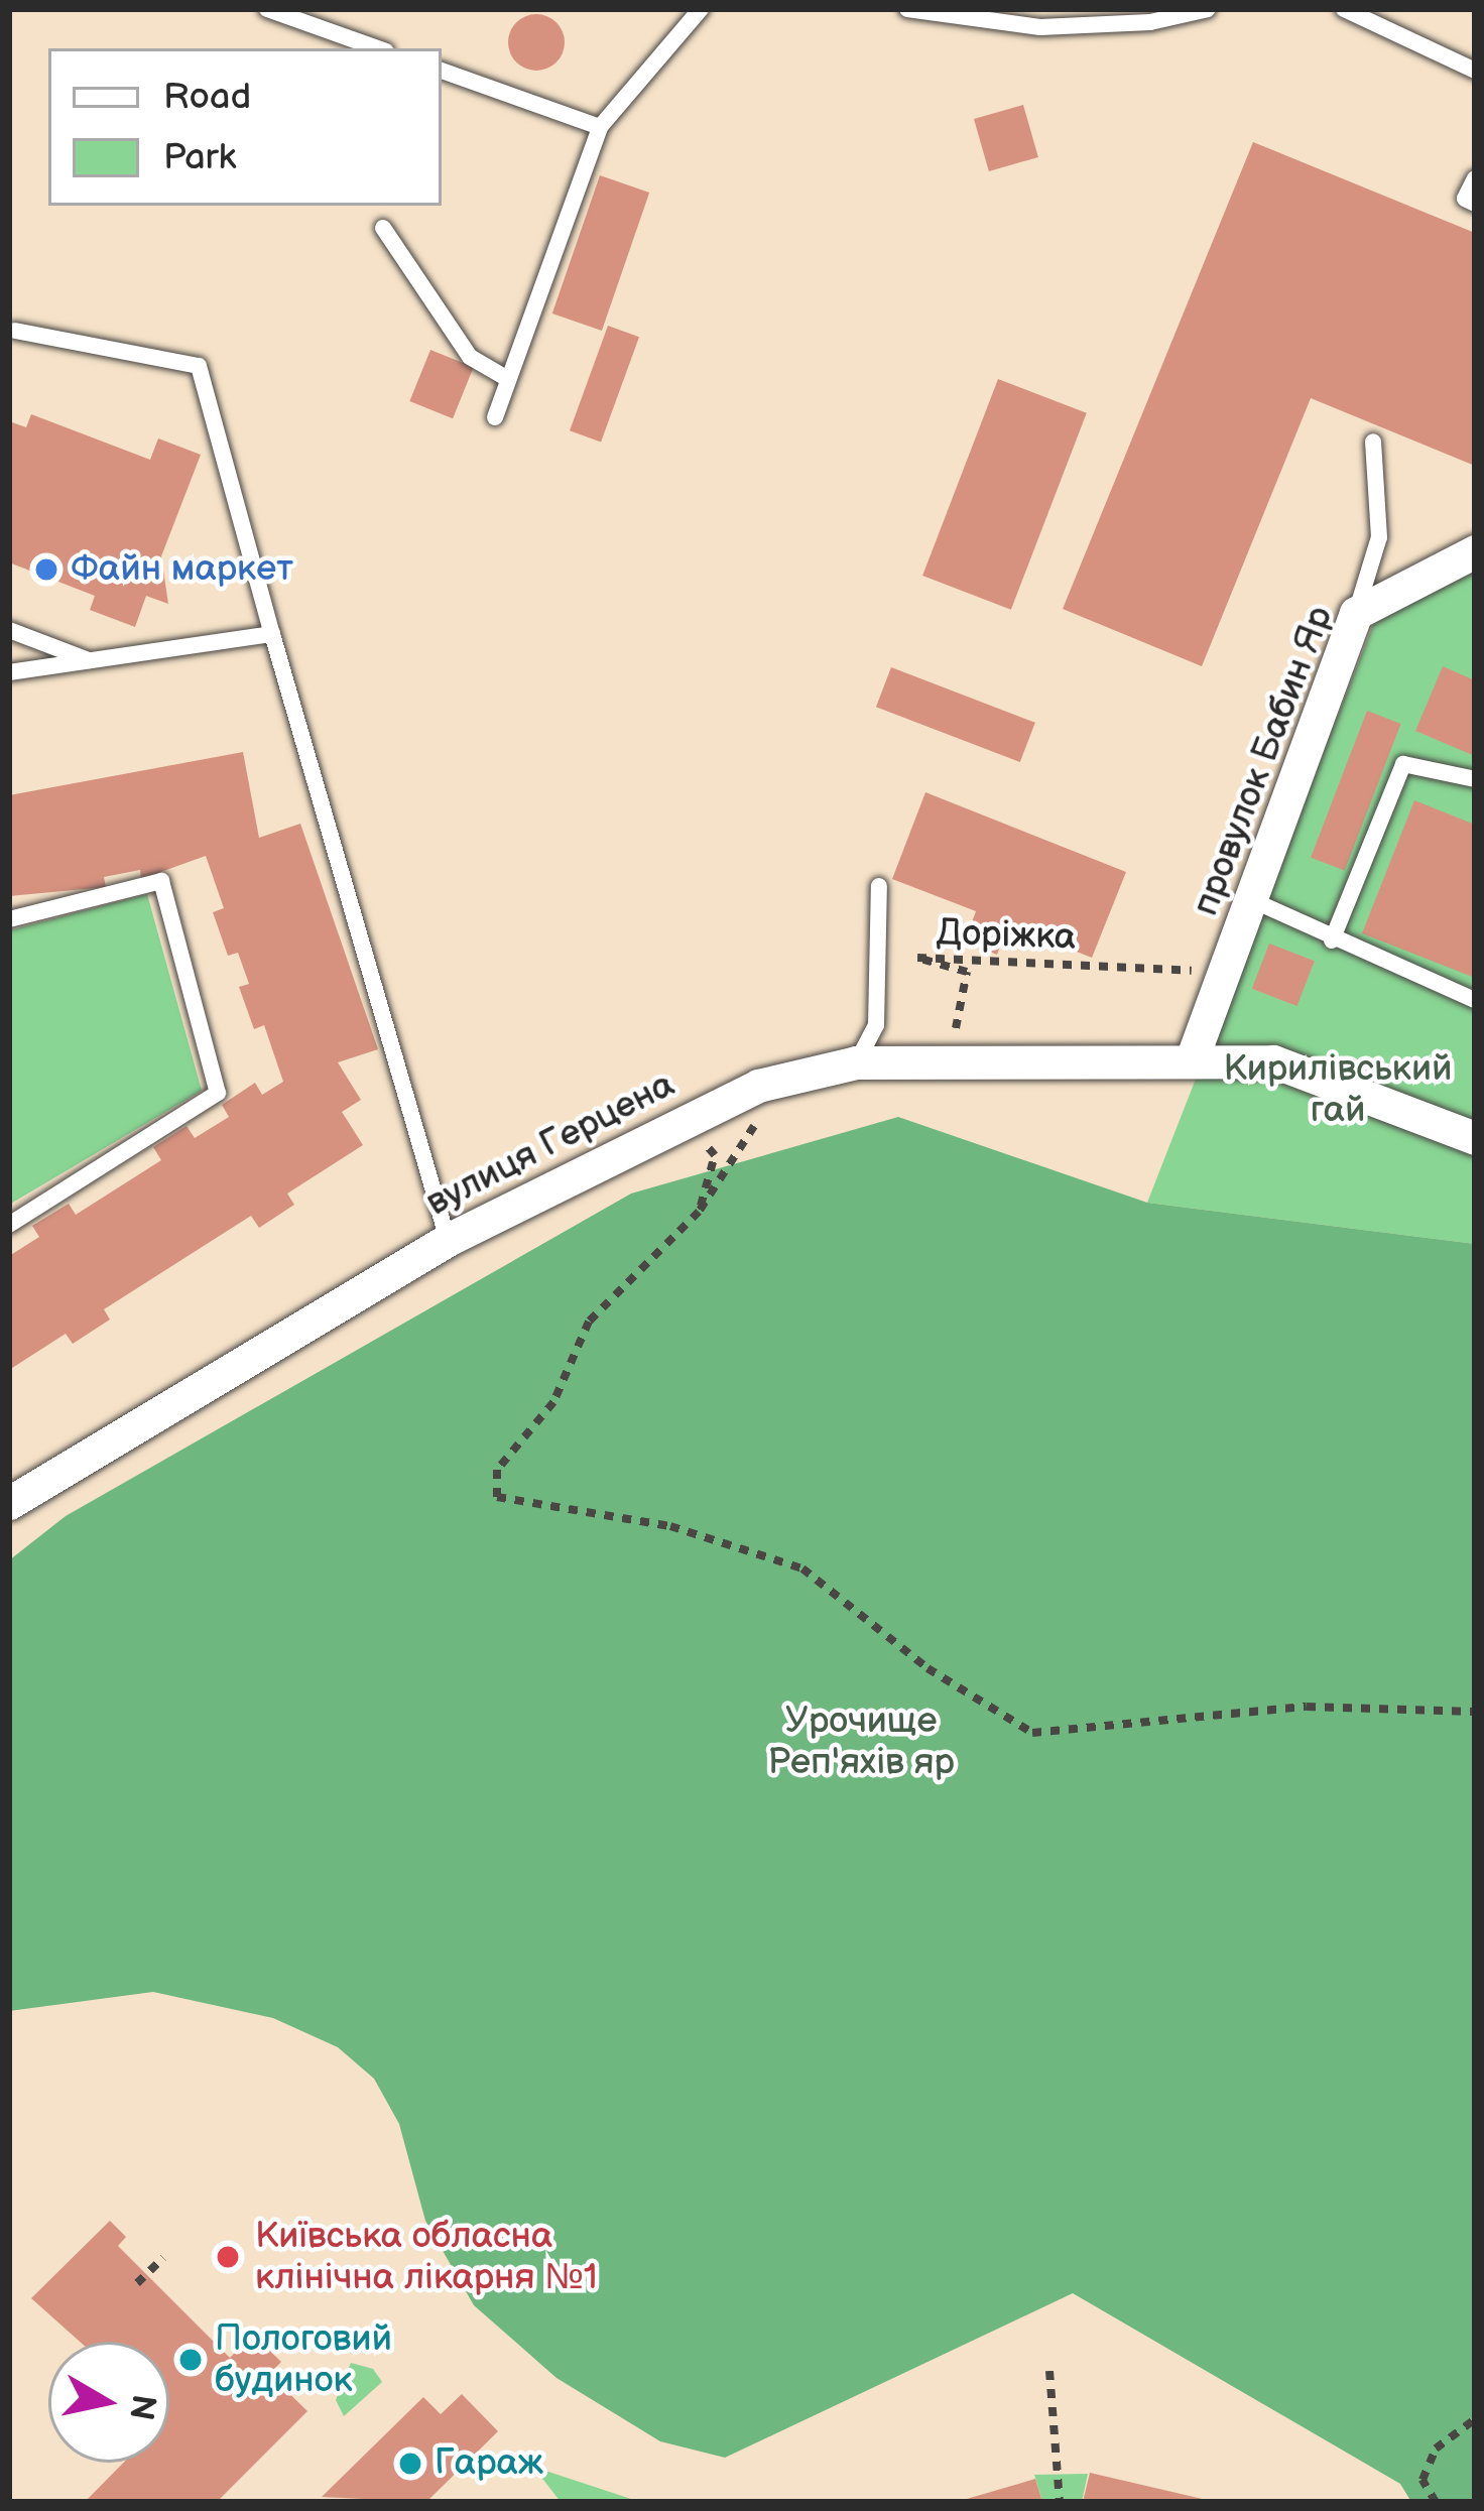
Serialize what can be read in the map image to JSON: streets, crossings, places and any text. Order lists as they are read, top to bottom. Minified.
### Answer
{"streets":{"street":["провулок Бабин Яр","вулиця Герцена"],"path":["Доріжка"]},"crossings":[["провулок Бабин Яр","Доріжка"],["провулок Бабин Яр","вулиця Герцена"],["Доріжка","вулиця Герцена"]],"parks":["Кирилівський гай","Урочище Реп'яхів яр"],"places":["Файн маркет","Київська обласна клінічна лікарня №1","Пологовий будинок","Гараж"],"legend":["Road","Park"],"north":"right"}
